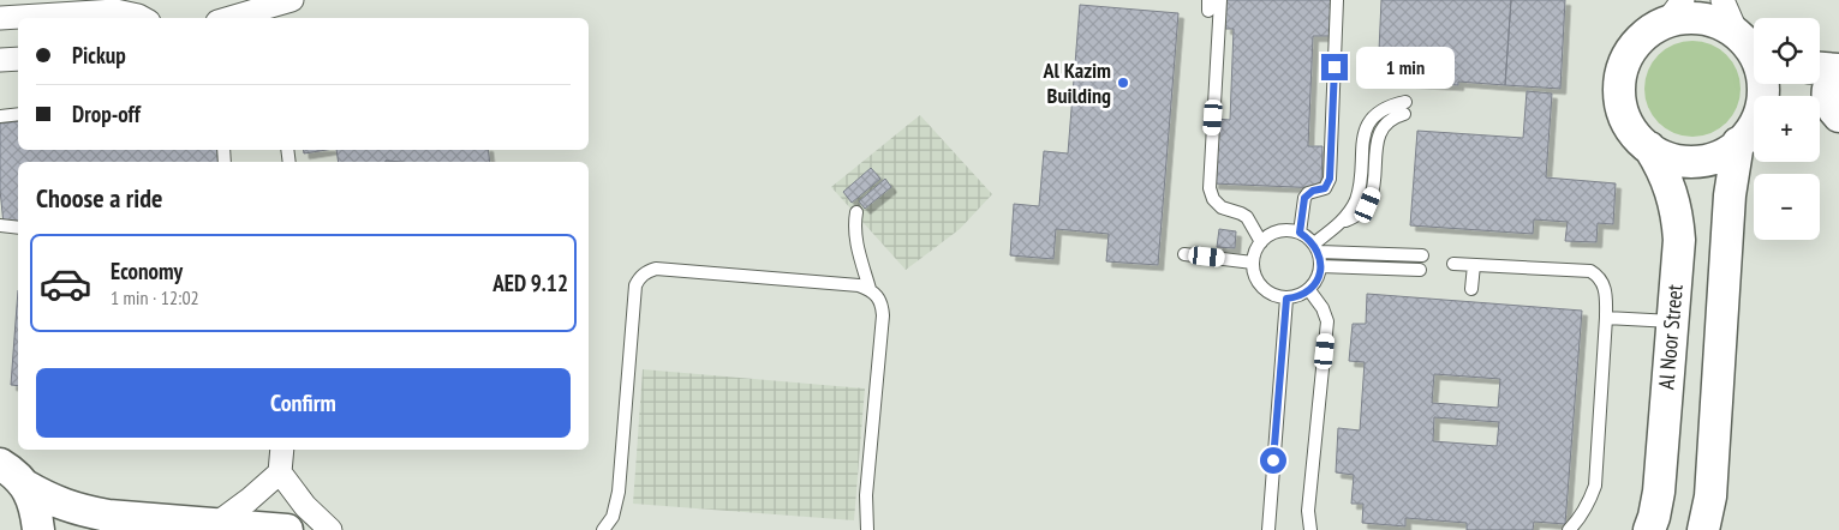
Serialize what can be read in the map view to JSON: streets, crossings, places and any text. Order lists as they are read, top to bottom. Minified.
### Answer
{"streets":{"street":["Al Noor Street"]},"places":["Al Kazim Building"],"page":{"map_buttons":["+","−"],"banner":["Pickup","Drop-off"],"bubble":"1 min","heading":"Choose a ride","list":[{"name":"Economy","note":"1 min · 12:02","value":"AED 9.12"}],"buttons":"Confirm"}}
